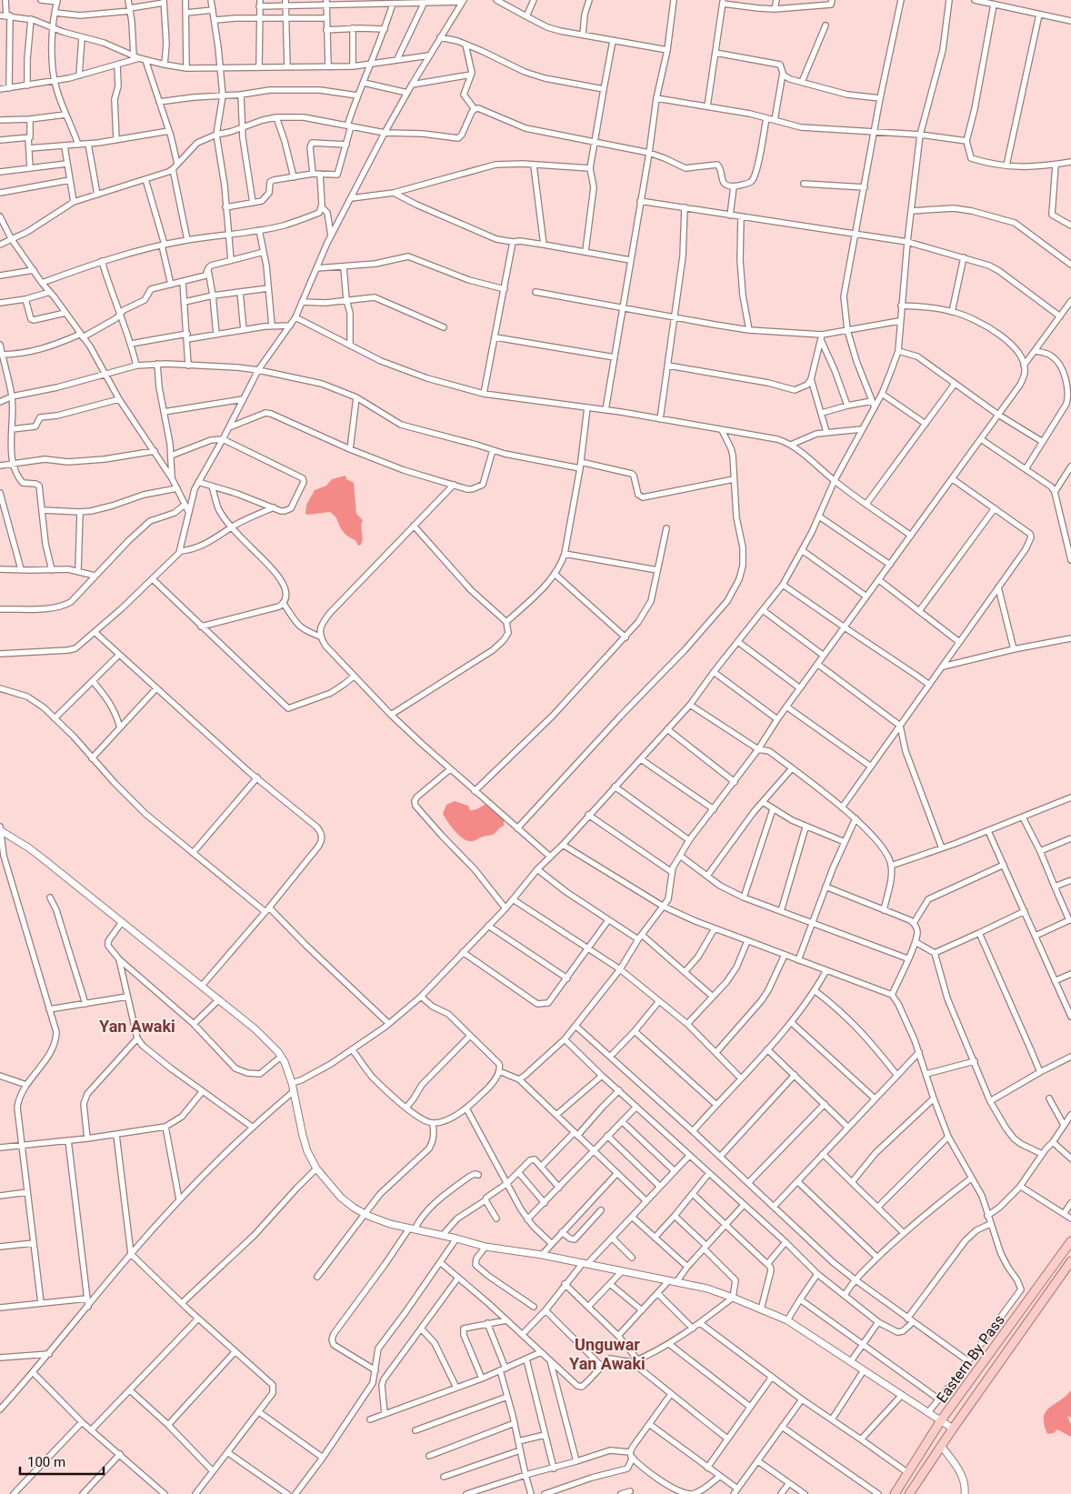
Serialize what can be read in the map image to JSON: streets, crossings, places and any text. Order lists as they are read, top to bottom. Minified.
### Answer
{"streets":{"main road":["Eastern By Pass"]},"districts":["Yan Awaki","Unguwar Yan Awaki"],"scale_bar":"100 m"}
